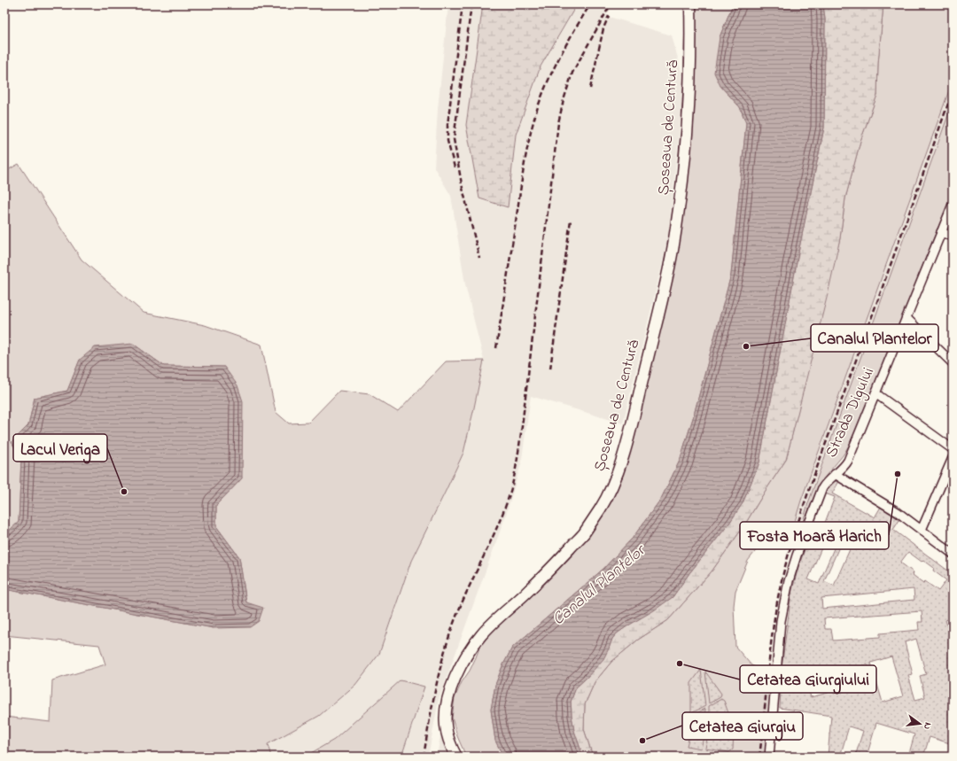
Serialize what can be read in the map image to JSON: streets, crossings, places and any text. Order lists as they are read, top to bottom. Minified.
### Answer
{"streets":{"main road":["Șoseaua de Centură"],"street":["Strada Digului"]},"water":["Canalul Plantelor"],"places":["Canalul Plantelor","Fosta Moară Harich","Lacul Veriga","Cetatea Giurgiului","Cetatea Giurgiu"],"north":"right"}
